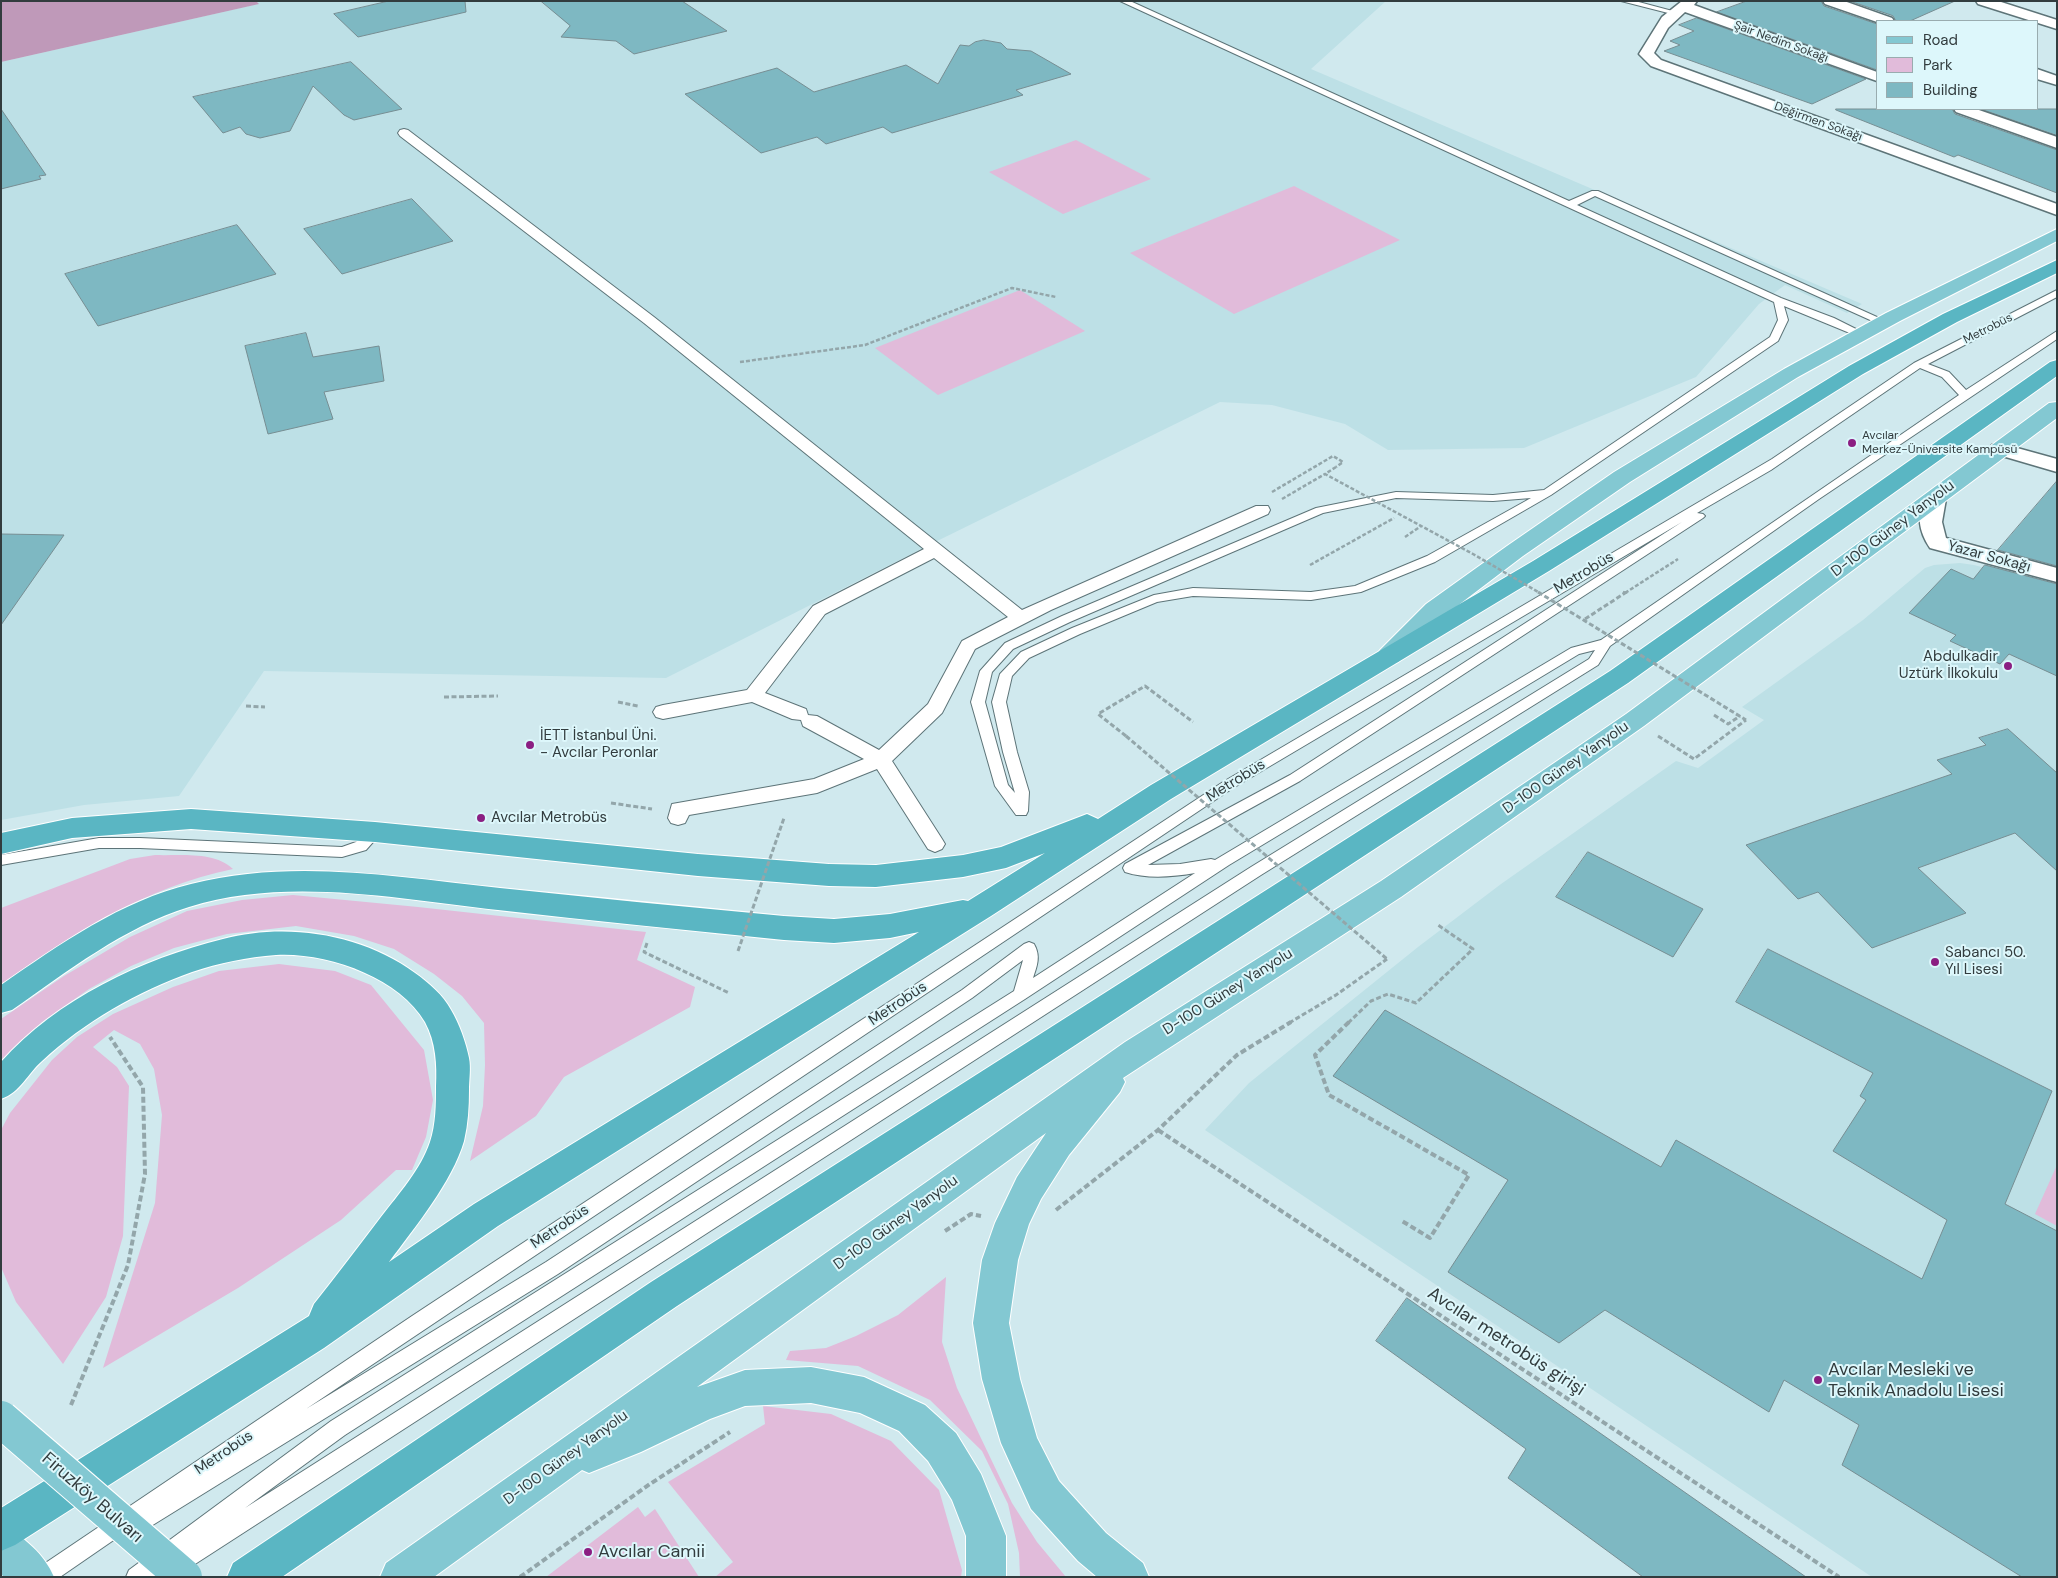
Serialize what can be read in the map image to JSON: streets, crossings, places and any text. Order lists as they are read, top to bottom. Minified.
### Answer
{"streets":{"main road":["D-100 Güney Yanyolu","Firuzköy Bulvarı"],"street":["Şair Nedim Sokağı","Değirmen Sokağı","Yazar Sokağı"],"lane":["Metrobüs"],"path":["Avcılar metrobüs girişi"]},"crossings":[["Şair Nedim Sokağı","Değirmen Sokağı"],["D-100 Güney Yanyolu","Yazar Sokağı"]],"places":["Avcılar Merkez-Üniversite Kampüsü","Abdulkadir Uztürk İlkokulu","İETT İstanbul Üni. - Avcılar Peronlar","Avcılar Metrobüs","Sabancı 50. Yıl Lisesi","Avcılar Mesleki ve Teknik Anadolu Lisesi","Avcılar Camii"],"legend":["Road","Park","Building"]}
